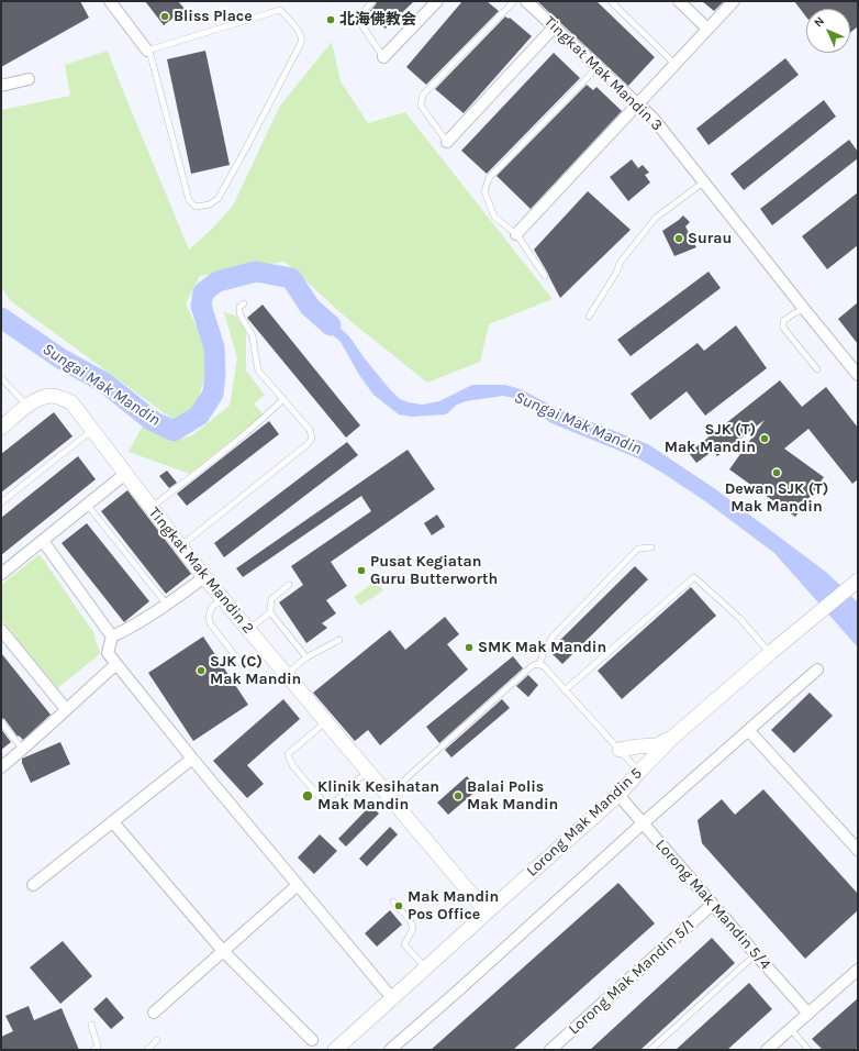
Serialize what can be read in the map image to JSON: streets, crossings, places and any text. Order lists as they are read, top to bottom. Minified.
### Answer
{"streets":{"street":["Tingkat Mak Mandin 3","Tingkat Mak Mandin 2","Lorong Mak Mandin 5","Lorong Mak Mandin 5/4","Lorong Mak Mandin 5/1"]},"crossings":[["Tingkat Mak Mandin 2","Lorong Mak Mandin 5"],["Lorong Mak Mandin 5","Lorong Mak Mandin 5/4"],["Lorong Mak Mandin 5/4","Lorong Mak Mandin 5/1"]],"water":["Sungai Mak Mandin"],"places":["Bliss Place","北海佛教会","Surau","SJK (T) Mak Mandin","Dewan SJK (T) Mak Mandin","Pusat Kegiatan Guru Butterworth","SMK Mak Mandin","SJK (C) Mak Mandin","Klinik Kesihatan Mak Mandin","Balai Polis Mak Mandin","Mak Mandin Pos Office"],"north":"top left"}
